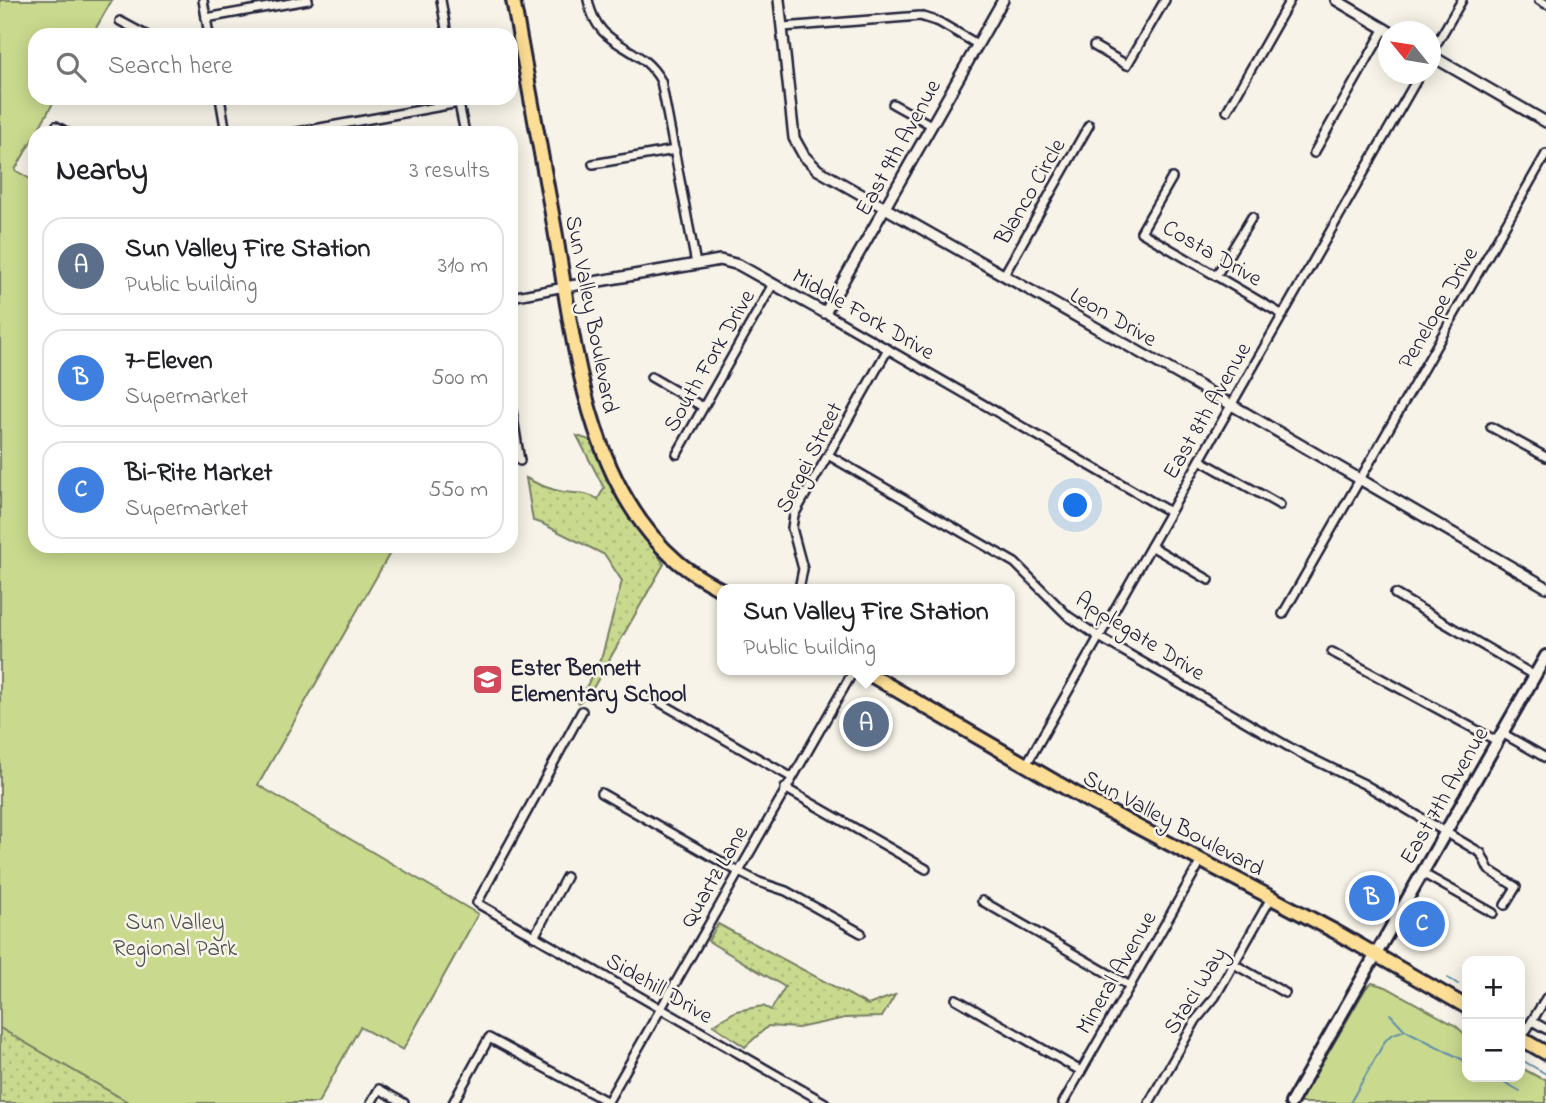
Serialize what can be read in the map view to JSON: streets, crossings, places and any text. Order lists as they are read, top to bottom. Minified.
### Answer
{"streets":{"main road":["Sun Valley Boulevard","East 7th Avenue"],"street":["East 9th Avenue","Blanco Circle","Costa Drive","Penelope Drive","Middle Fork Drive","Leon Drive","South Fork Drive","East 8th Avenue","Sergei Street","Applegate Drive","Quartz Lane","Mineral Avenue","Sidehill Drive","Staci Way"]},"crossings":[["East 9th Avenue","Middle Fork Drive"],["East 9th Avenue","Leon Drive"],["Blanco Circle","Leon Drive"],["Costa Drive","East 8th Avenue"],["Penelope Drive","Leon Drive"],["Middle Fork Drive","Sun Valley Boulevard"],["Middle Fork Drive","South Fork Drive"],["Middle Fork Drive","East 8th Avenue"],["Middle Fork Drive","Sergei Street"],["Sun Valley Boulevard","East 8th Avenue"],["Sun Valley Boulevard","East 7th Avenue"],["Sun Valley Boulevard","Mineral Avenue"],["Sun Valley Boulevard","Staci Way"],["Leon Drive","East 8th Avenue"],["East 8th Avenue","Applegate Drive"],["Sergei Street","Applegate Drive"],["Applegate Drive","East 7th Avenue"],["Quartz Lane","Sidehill Drive"]],"parks":["Sun Valley Regional Park"],"places":{"school or university":["Ester Bennett Elementary School"]},"north":"top left","page":{"search":"Search here","heading":["Nearby","3 results"],"list":[{"mark":"A","name":"Sun Valley Fire Station","note":"Public building","value":"310 m"},{"mark":"B","name":"7-Eleven","note":"Supermarket","value":"500 m"},{"mark":"C","name":"Bi-Rite Market","note":"Supermarket","value":"550 m"}],"popup":["Sun Valley Fire Station","Public building"],"pins":["A","B","C"],"map_buttons":["+","−"]}}
